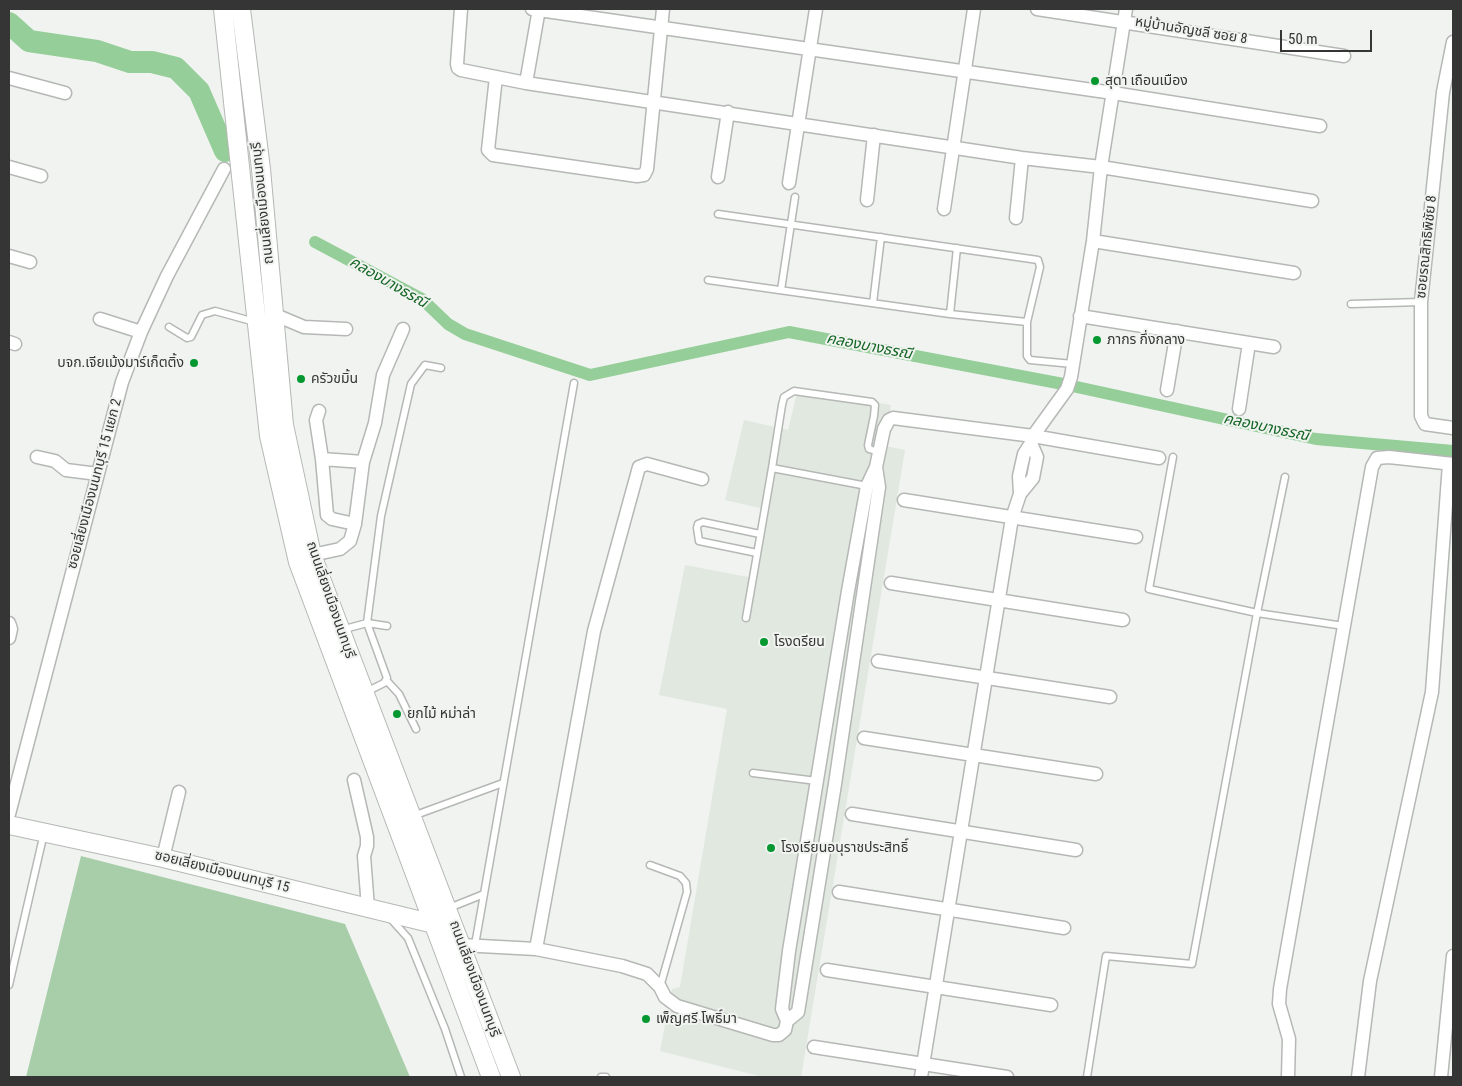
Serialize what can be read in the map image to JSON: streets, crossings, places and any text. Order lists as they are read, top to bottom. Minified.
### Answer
{"streets":{"main road":["ถนนเลี่ยงเมืองนนทบุรี","ซอยเลี่ยงเมืองนนทบุรี 15"],"street":["หมู่บ้านอัญชลี ซอย 8","ซอยรณสิทธิพิชัย 8","ซอยเลี่ยงเมืองนนทบุรี 15 แยก 2"]},"crossings":[["ถนนเลี่ยงเมืองนนทบุรี","ซอยเลี่ยงเมืองนนทบุรี 15"]],"water":["คลองบางธรณี"],"places":["สุดา เถือนเมือง","ภากร กึ่งกลาง","บจก.เจียเม้งมาร์เก็ตติ้ง","ครัวขมิ้น","โรงดรียน","ยกไม้ หม่าล่า","โรงเรียนอนุราชประสิทธิ์","เพ็ญศรี โพธิ์มา"],"scale_bar":"50 m"}
